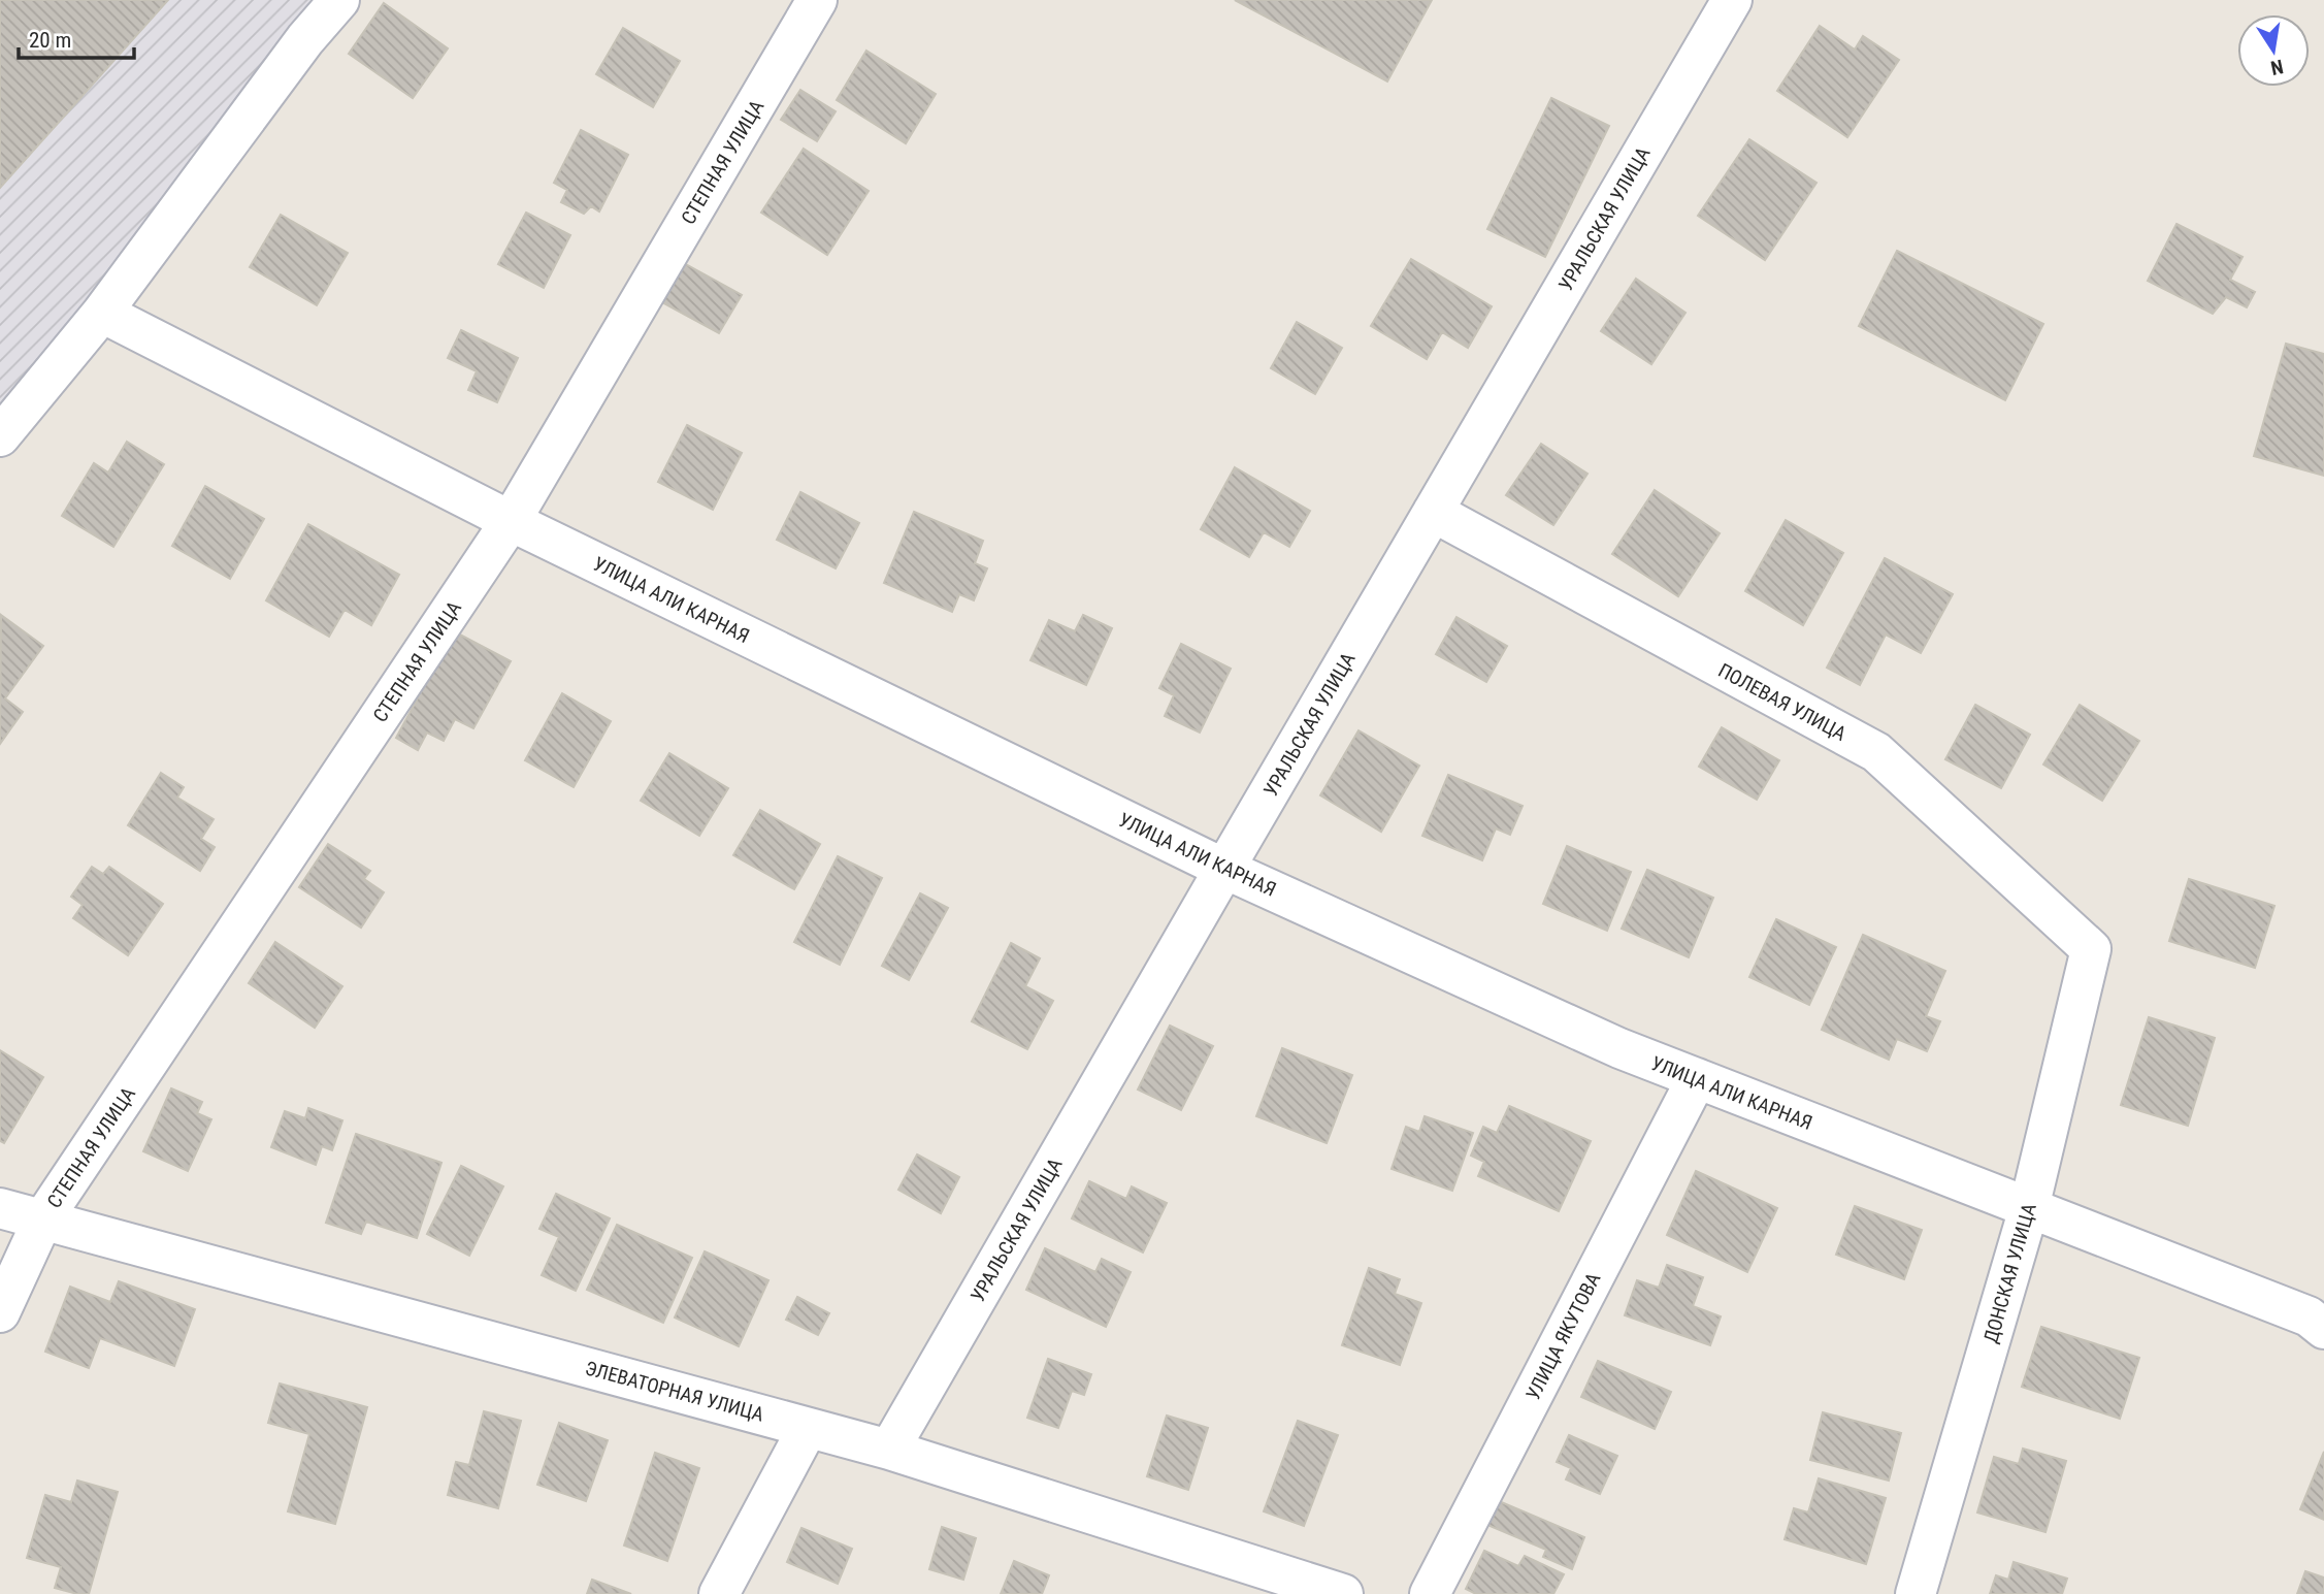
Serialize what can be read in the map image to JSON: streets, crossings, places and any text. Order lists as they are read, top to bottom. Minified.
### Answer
{"streets":{"street":["СТЕПНАЯ УЛИЦА","УРАЛЬСКАЯ УЛИЦА","УЛИЦА АЛИ КАРНАЯ","ПОЛЕВАЯ УЛИЦА","ДОНСКАЯ УЛИЦА","УЛИЦА ЯКУТОВА","ЭЛЕВАТОРНАЯ УЛИЦА"]},"crossings":[["СТЕПНАЯ УЛИЦА","УЛИЦА АЛИ КАРНАЯ"],["СТЕПНАЯ УЛИЦА","ЭЛЕВАТОРНАЯ УЛИЦА"],["УРАЛЬСКАЯ УЛИЦА","УЛИЦА АЛИ КАРНАЯ"],["УРАЛЬСКАЯ УЛИЦА","ПОЛЕВАЯ УЛИЦА"],["УРАЛЬСКАЯ УЛИЦА","ЭЛЕВАТОРНАЯ УЛИЦА"],["УЛИЦА АЛИ КАРНАЯ","ДОНСКАЯ УЛИЦА"],["УЛИЦА АЛИ КАРНАЯ","УЛИЦА ЯКУТОВА"],["ПОЛЕВАЯ УЛИЦА","ДОНСКАЯ УЛИЦА"]],"scale_bar":"20 m","north":"bottom"}
